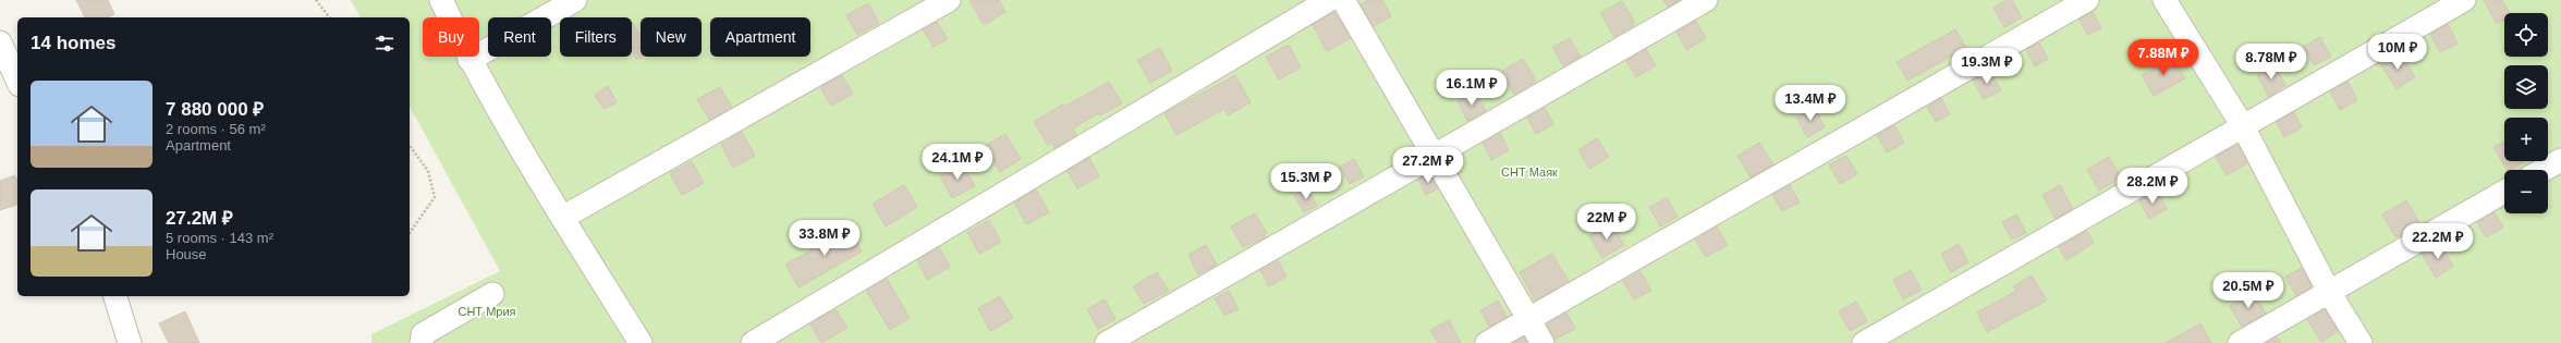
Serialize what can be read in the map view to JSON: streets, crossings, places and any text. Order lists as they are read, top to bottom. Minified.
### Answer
{"parks":["СНТ Маяк","СНТ Мрия"],"page":{"map_buttons":["+","−"],"chip":["Buy","Rent","Filters","New","Apartment"],"heading":"14 homes","price":["10M ₽","7.88M ₽","8.78M ₽","19.3M ₽","16.1M ₽","13.4M ₽","24.1M ₽","27.2M ₽","15.3M ₽","28.2M ₽","22M ₽","33.8M ₽","22.2M ₽","20.5M ₽"],"list":[{"name":"7 880 000 ₽","note":"2 rooms · 56 m² · Apartment"},{"name":"27.2M ₽","note":"5 rooms · 143 m² · House"}]}}
